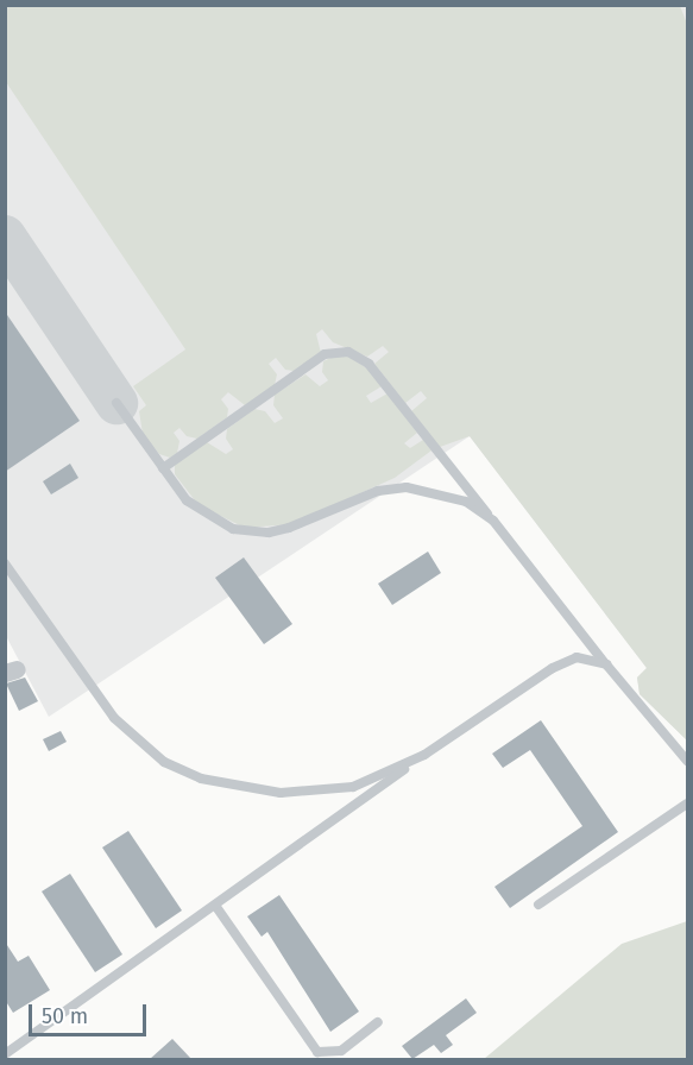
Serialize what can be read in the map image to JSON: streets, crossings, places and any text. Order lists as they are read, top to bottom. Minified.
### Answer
{"scale_bar":"50 m"}
